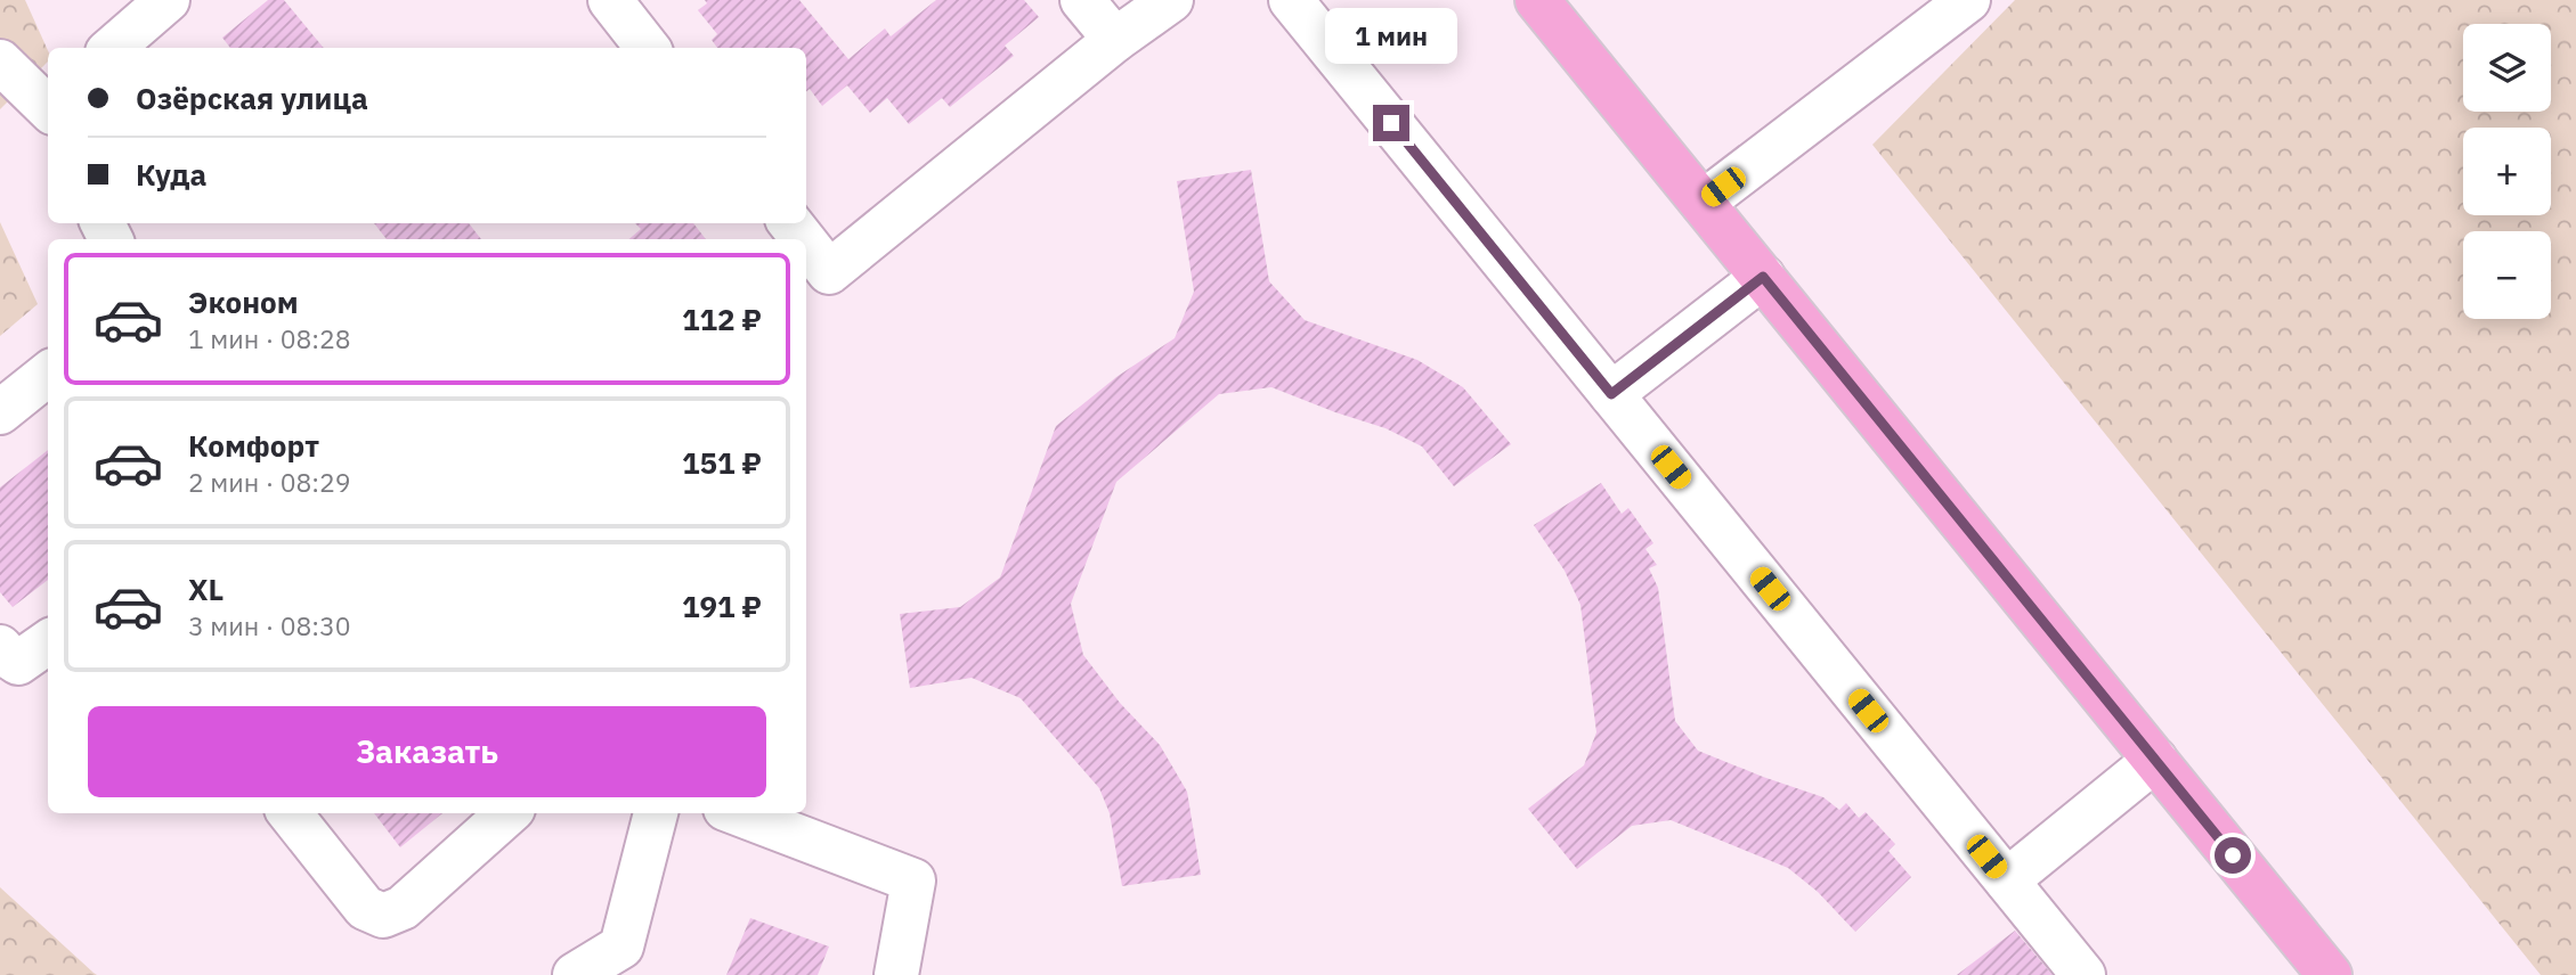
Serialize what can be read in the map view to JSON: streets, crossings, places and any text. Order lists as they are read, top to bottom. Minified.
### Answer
{"page":{"bubble":"1 мин","map_buttons":["+","−"],"banner":["Озёрская улица","Куда"],"list":[{"name":"Эконом","note":"1 мин · 08:28","value":"112 ₽"},{"name":"Комфорт","note":"2 мин · 08:29","value":"151 ₽"},{"name":"XL","note":"3 мин · 08:30","value":"191 ₽"}],"buttons":"Заказать"}}
